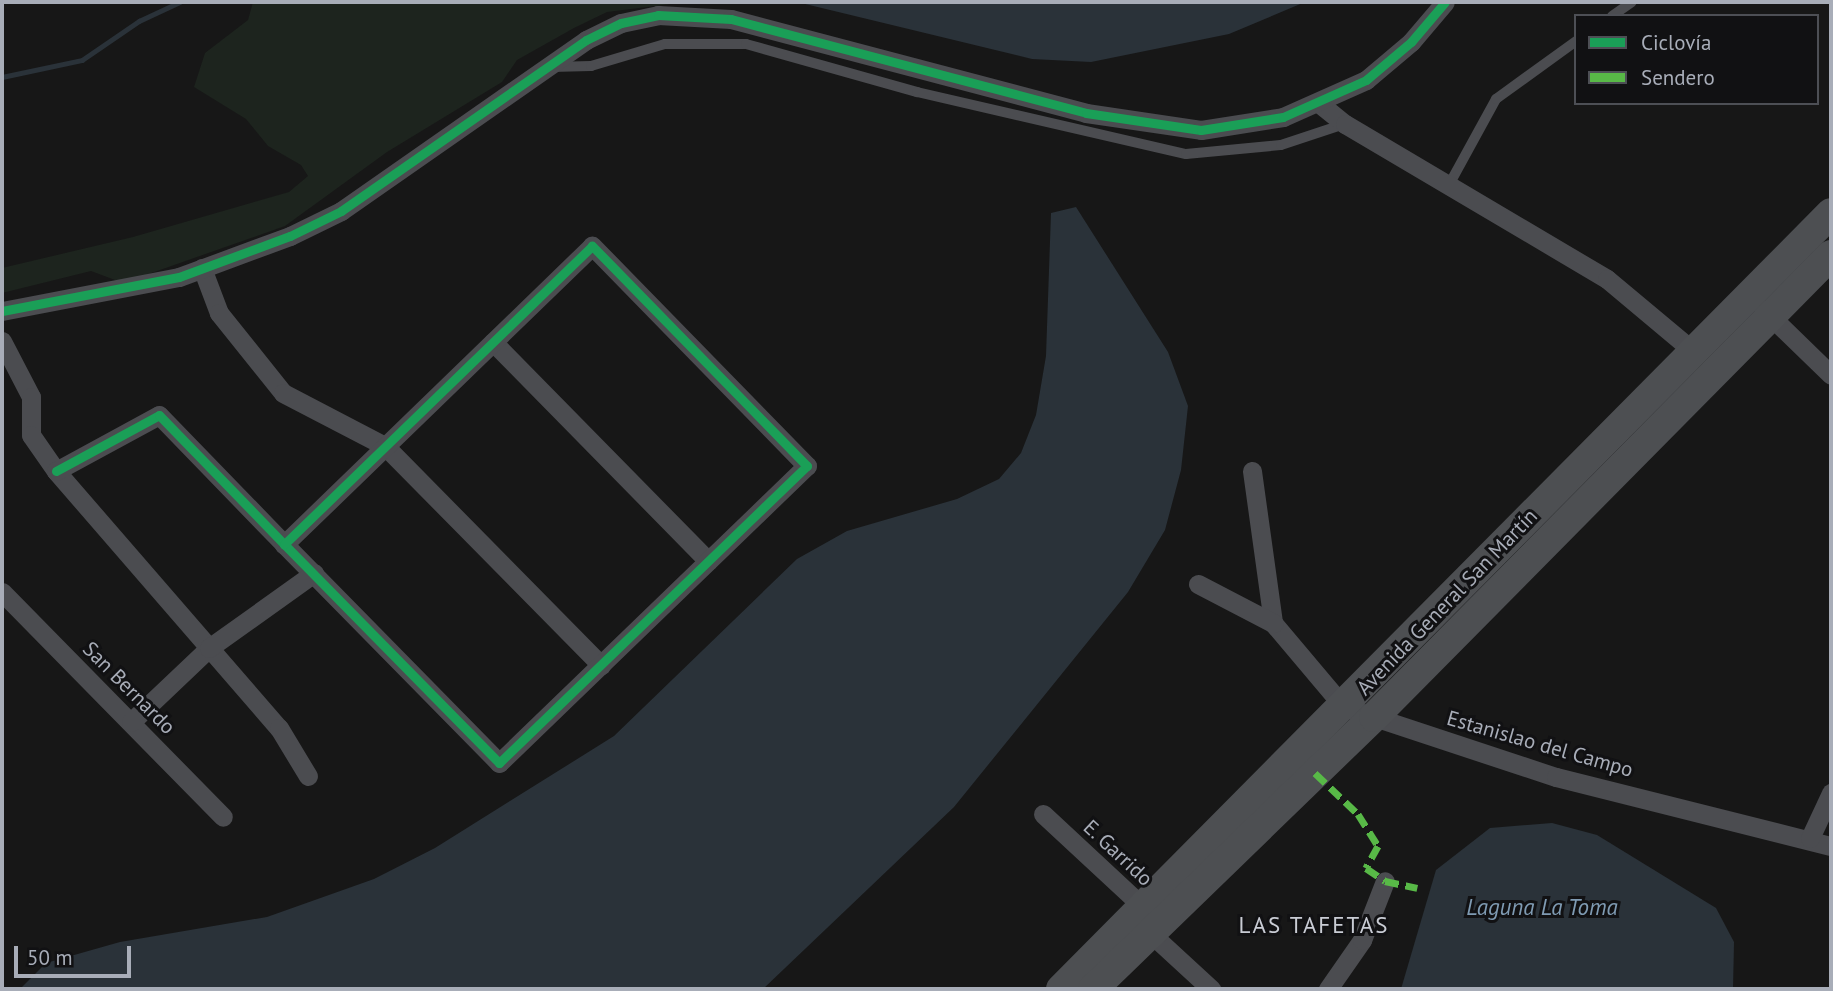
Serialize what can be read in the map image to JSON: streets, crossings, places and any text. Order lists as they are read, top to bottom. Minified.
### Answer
{"streets":{"main road":["Avenida General San Martín"],"street":["San Bernardo","Estanislao del Campo","E. Garrido"]},"crossings":[["Avenida General San Martín","Estanislao del Campo"],["Avenida General San Martín","E. Garrido"]],"districts":["LAS TAFETAS"],"water":["Laguna La Toma"],"legend":["Ciclovía","Sendero"],"scale_bar":"50 m"}
